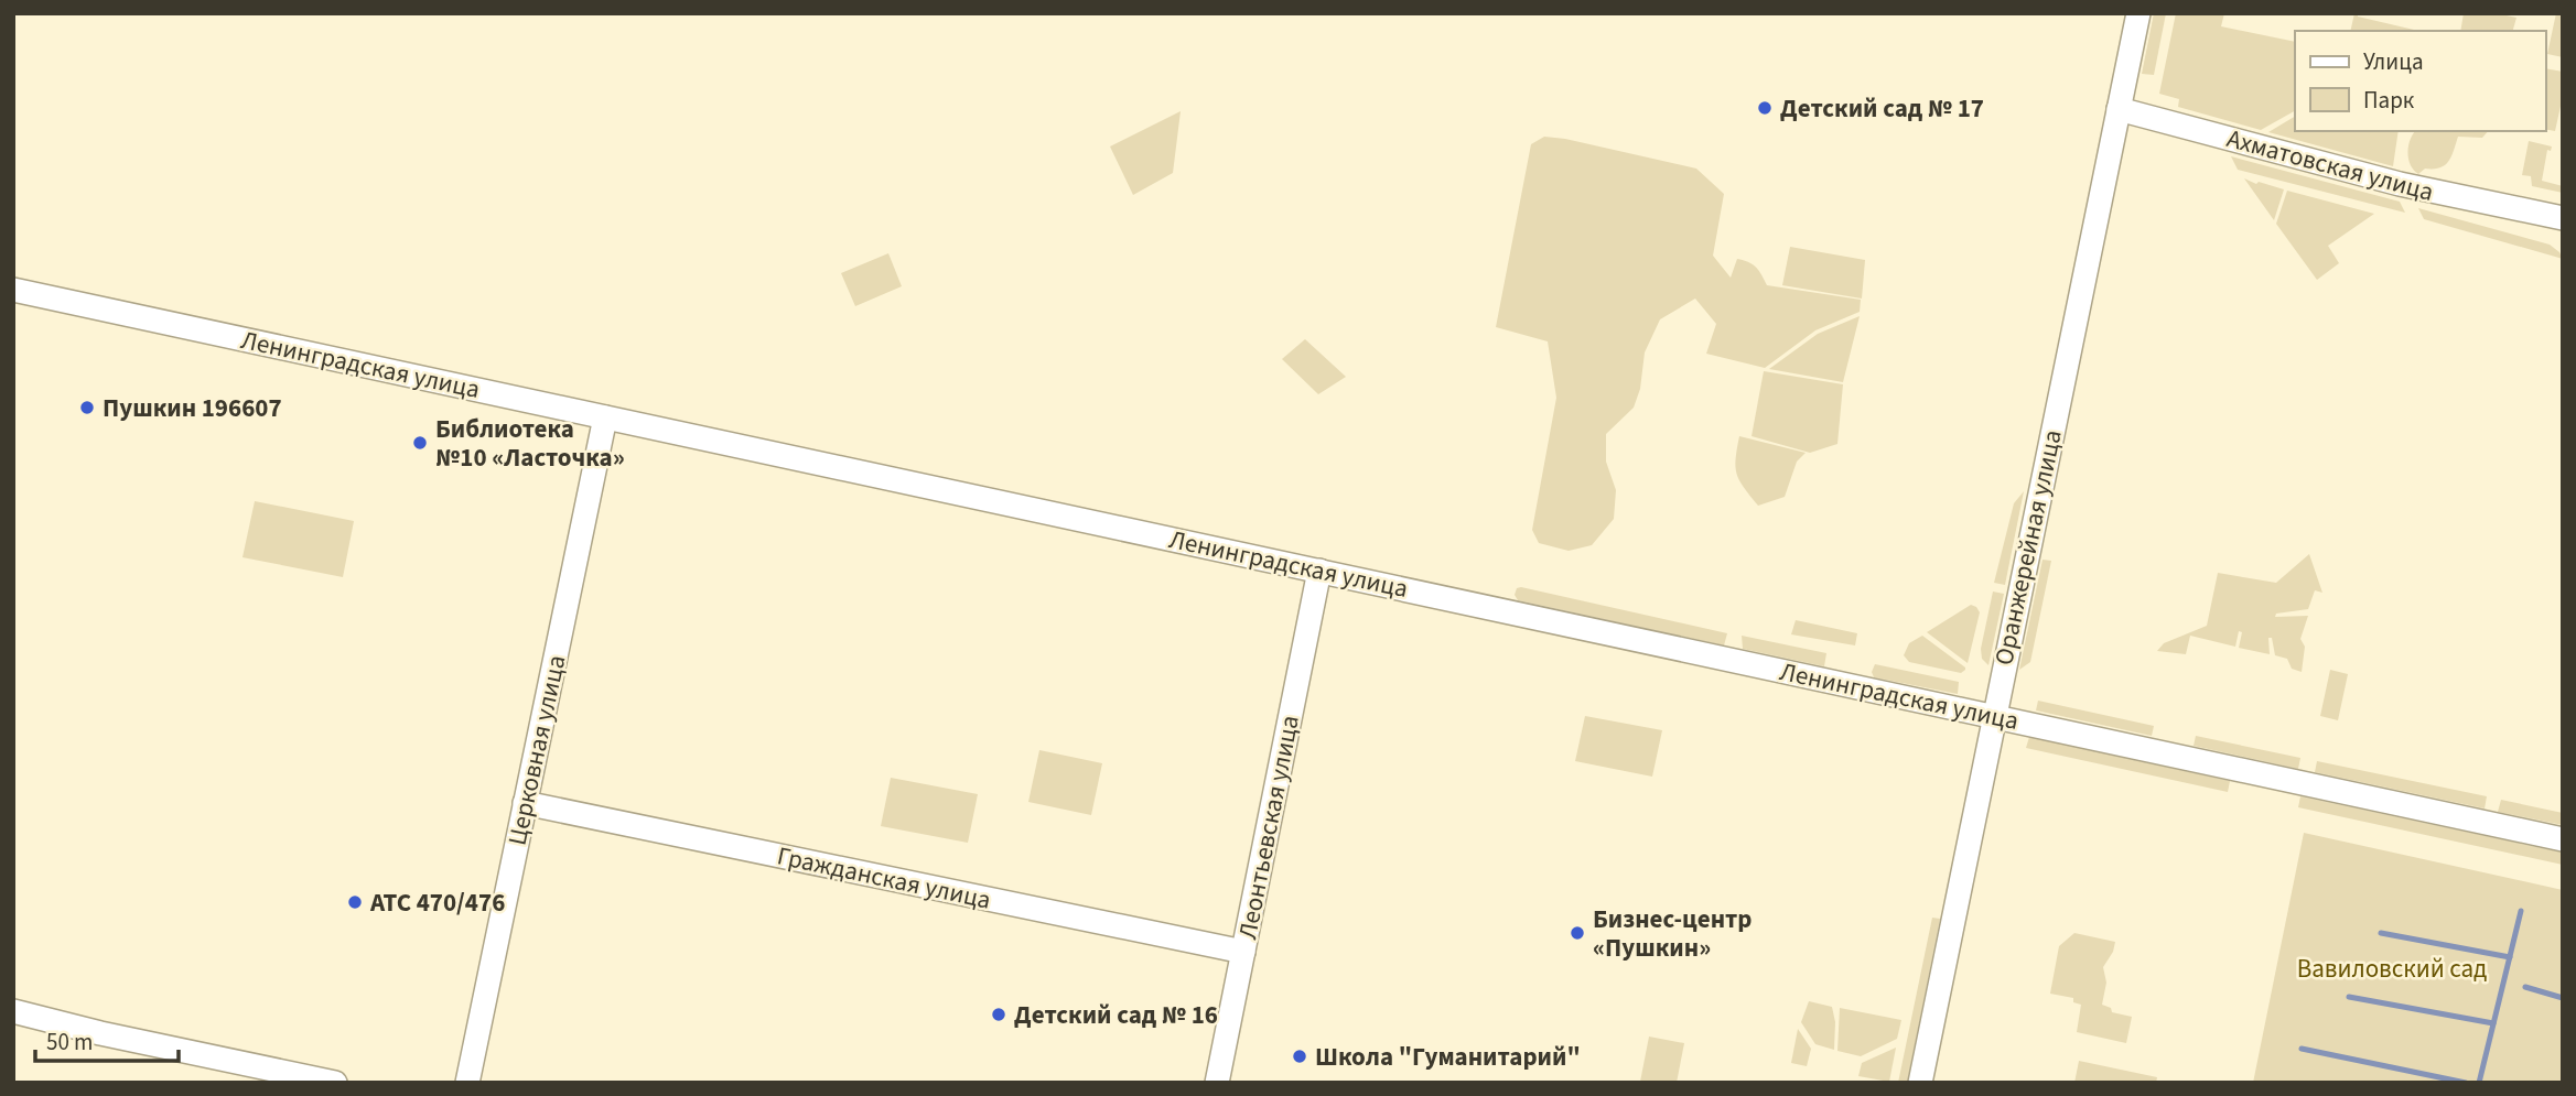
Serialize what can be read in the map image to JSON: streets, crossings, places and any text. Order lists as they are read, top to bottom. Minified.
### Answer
{"streets":{"street":["Ахматовская улица","Ленинградская улица","Оранжерейная улица","Церковная улица","Леонтьевская улица","Гражданская улица"]},"crossings":[["Ахматовская улица","Оранжерейная улица"],["Ленинградская улица","Оранжерейная улица"],["Ленинградская улица","Церковная улица"],["Ленинградская улица","Леонтьевская улица"],["Церковная улица","Гражданская улица"],["Леонтьевская улица","Гражданская улица"]],"parks":["Вавиловский сад"],"places":["Детский сад № 17","Пушкин 196607","Библиотека №10 «Ласточка»","АТС 470/476","Бизнес-центр «Пушкин»","Детский сад № 16","Школа \"Гуманитарий\""],"legend":["Улица","Парк"],"scale_bar":"50 m"}
